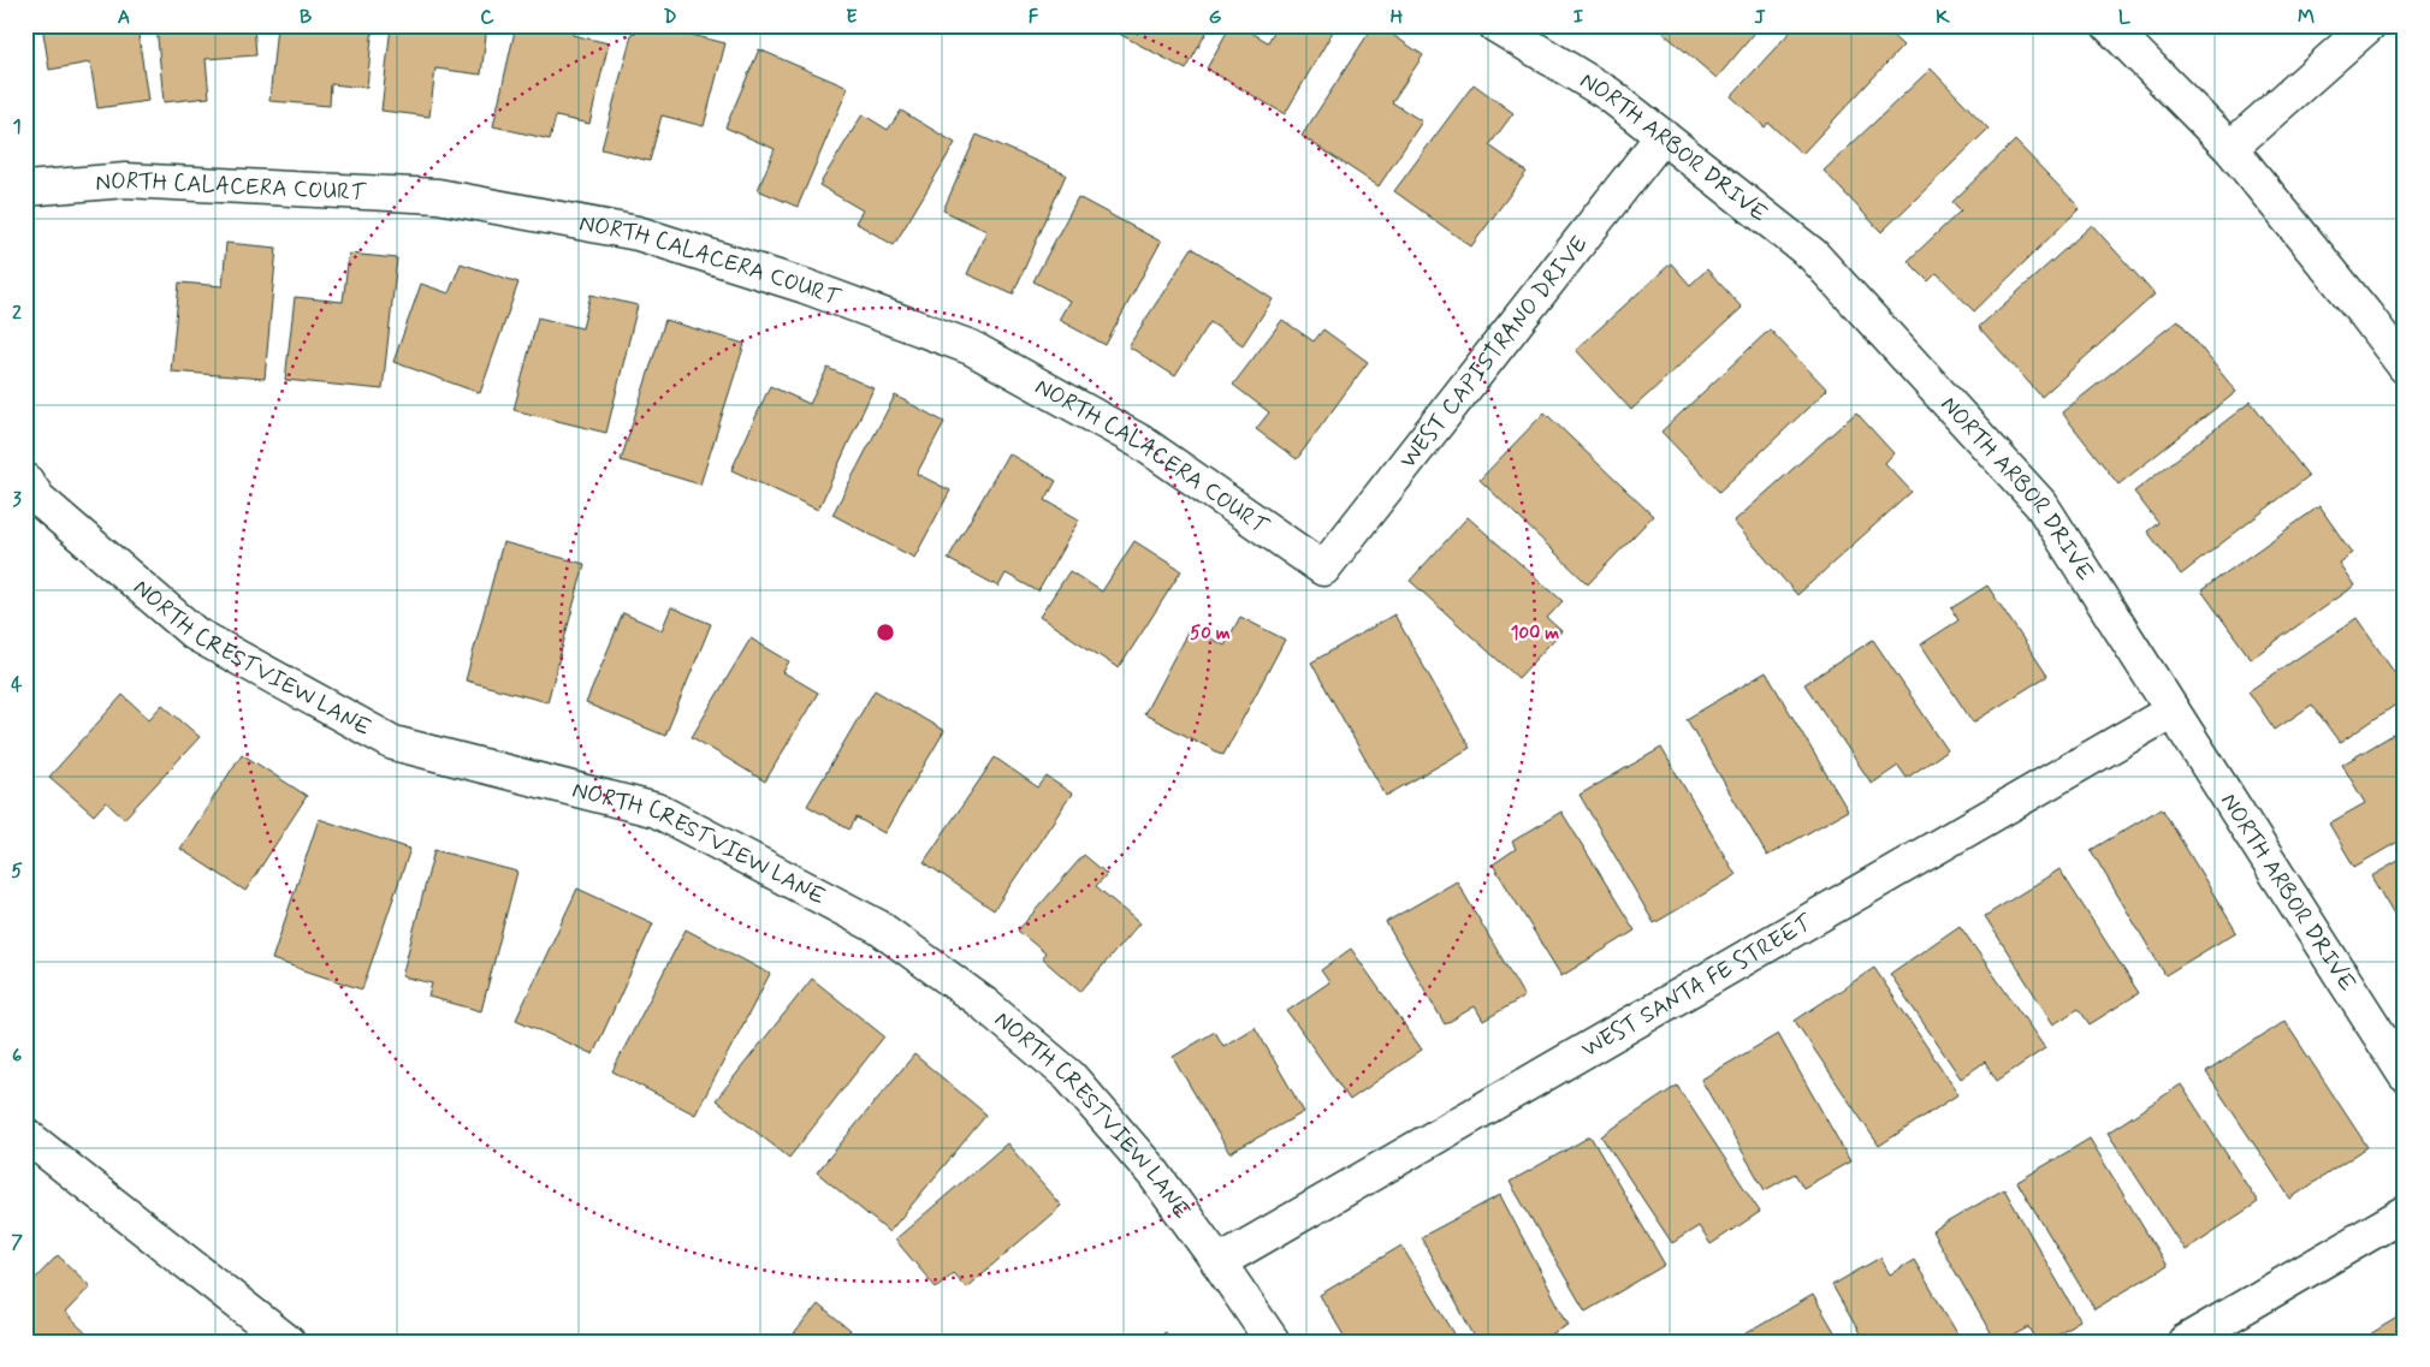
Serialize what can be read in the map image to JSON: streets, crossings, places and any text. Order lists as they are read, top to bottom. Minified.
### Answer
{"streets":{"street":["NORTH ARBOR DRIVE","NORTH CALACERA COURT","WEST CAPISTRANO DRIVE","NORTH CRESTVIEW LANE","WEST SANTA FE STREET"]},"crossings":[["NORTH ARBOR DRIVE","WEST CAPISTRANO DRIVE"],["NORTH ARBOR DRIVE","WEST SANTA FE STREET"],["NORTH CALACERA COURT","WEST CAPISTRANO DRIVE"],["NORTH CRESTVIEW LANE","WEST SANTA FE STREET"]],"grid":{"columns":["A","B","C","D","E","F","G","H","I","J","K","L","M"],"rows":["1","2","3","4","5","6","7"]},"rings":["50 m","100 m"]}
